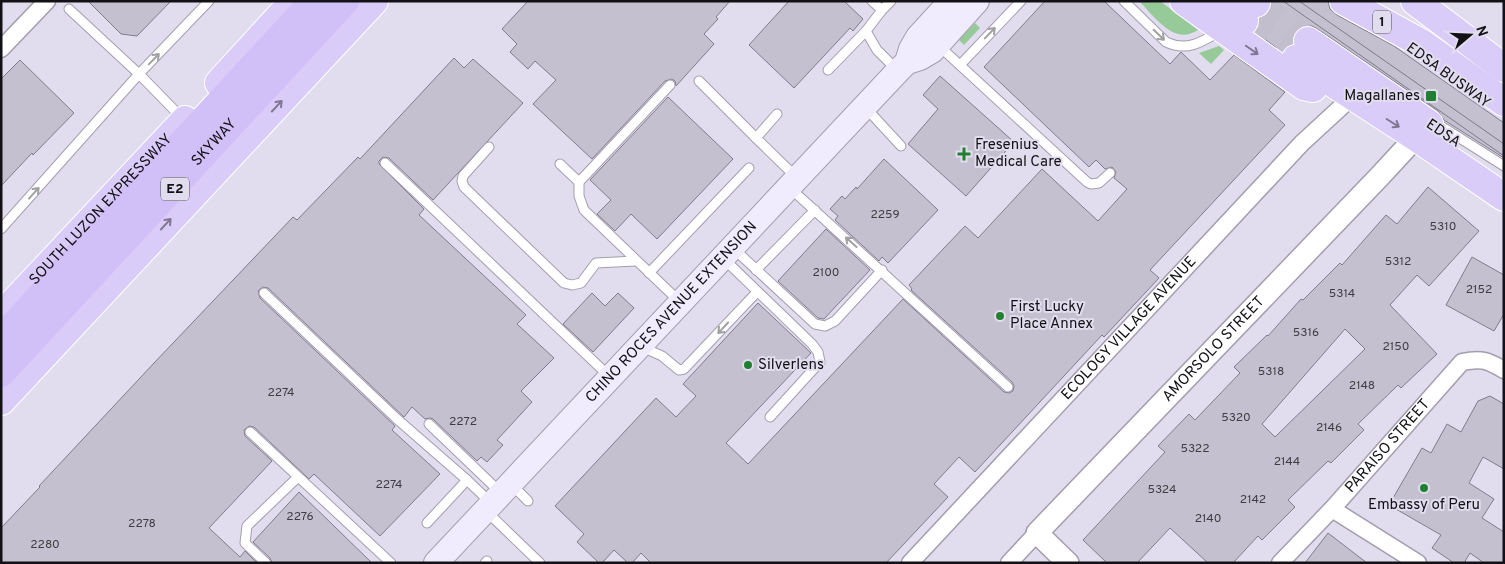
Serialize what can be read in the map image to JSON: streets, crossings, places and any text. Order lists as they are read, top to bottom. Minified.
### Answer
{"streets":{"highway":["1","EDSA","SKYWAY","E2","SOUTH LUZON EXPRESSWAY"],"main road":["CHINO ROCES AVENUE EXTENSION"],"street":["ECOLOGY VILLAGE AVENUE","AMORSOLO STREET","PARAISO STREET"]},"crossings":[["E2","SOUTH LUZON EXPRESSWAY"]],"places":{"transit":["Magallanes"],"health":["Fresenius Medical Care"],"other":["First Lucky Place Annex","Silverlens","Embassy of Peru"]},"house_numbers":["2259","5310","5312","2100","2152","5314","5316","2150","5318","2148","2274","5320","2272","2146","5322","2144","2274","5324","2142","2276","2140","2278","2280"],"north":"right"}
